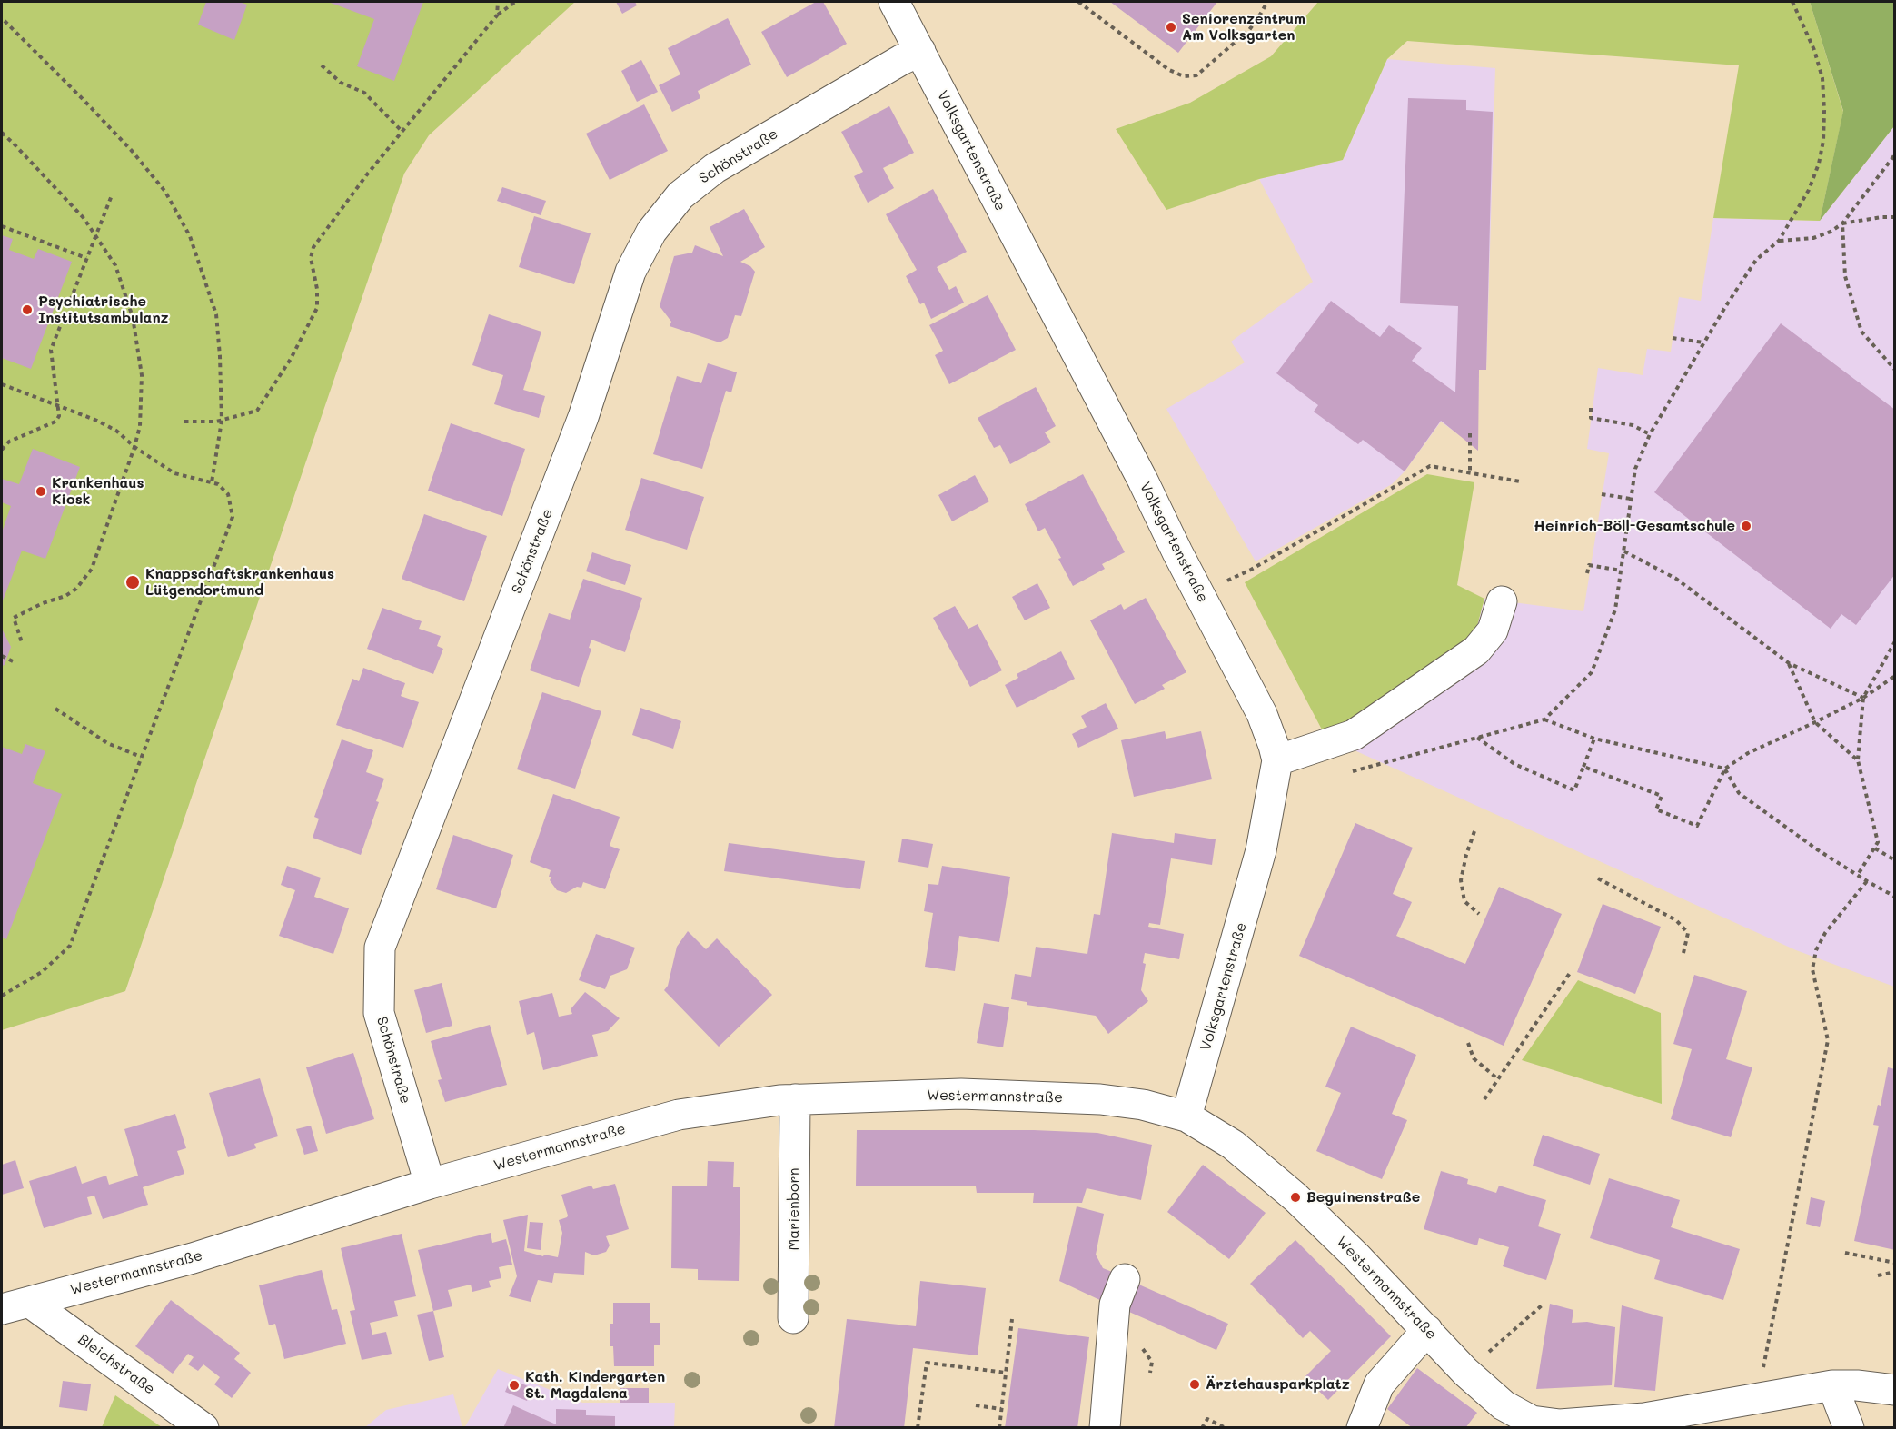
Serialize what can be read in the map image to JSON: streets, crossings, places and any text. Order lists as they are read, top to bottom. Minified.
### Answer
{"streets":{"street":["Volksgartenstraße","Schönstraße","Westermannstraße","Marienborn","Bleichstraße"]},"crossings":[["Volksgartenstraße","Schönstraße"],["Volksgartenstraße","Westermannstraße"],["Schönstraße","Westermannstraße"],["Westermannstraße","Marienborn"],["Westermannstraße","Bleichstraße"]],"places":["Seniorenzentrum Am Volksgarten","Psychiatrische Institutsambulanz","Krankenhaus Kiosk","Heinrich-Böll-Gesamtschule","Knappschaftskrankenhaus Lütgendortmund","Beguinenstraße","Ärztehausparkplatz","Kath. Kindergarten St. Magdalena"]}
